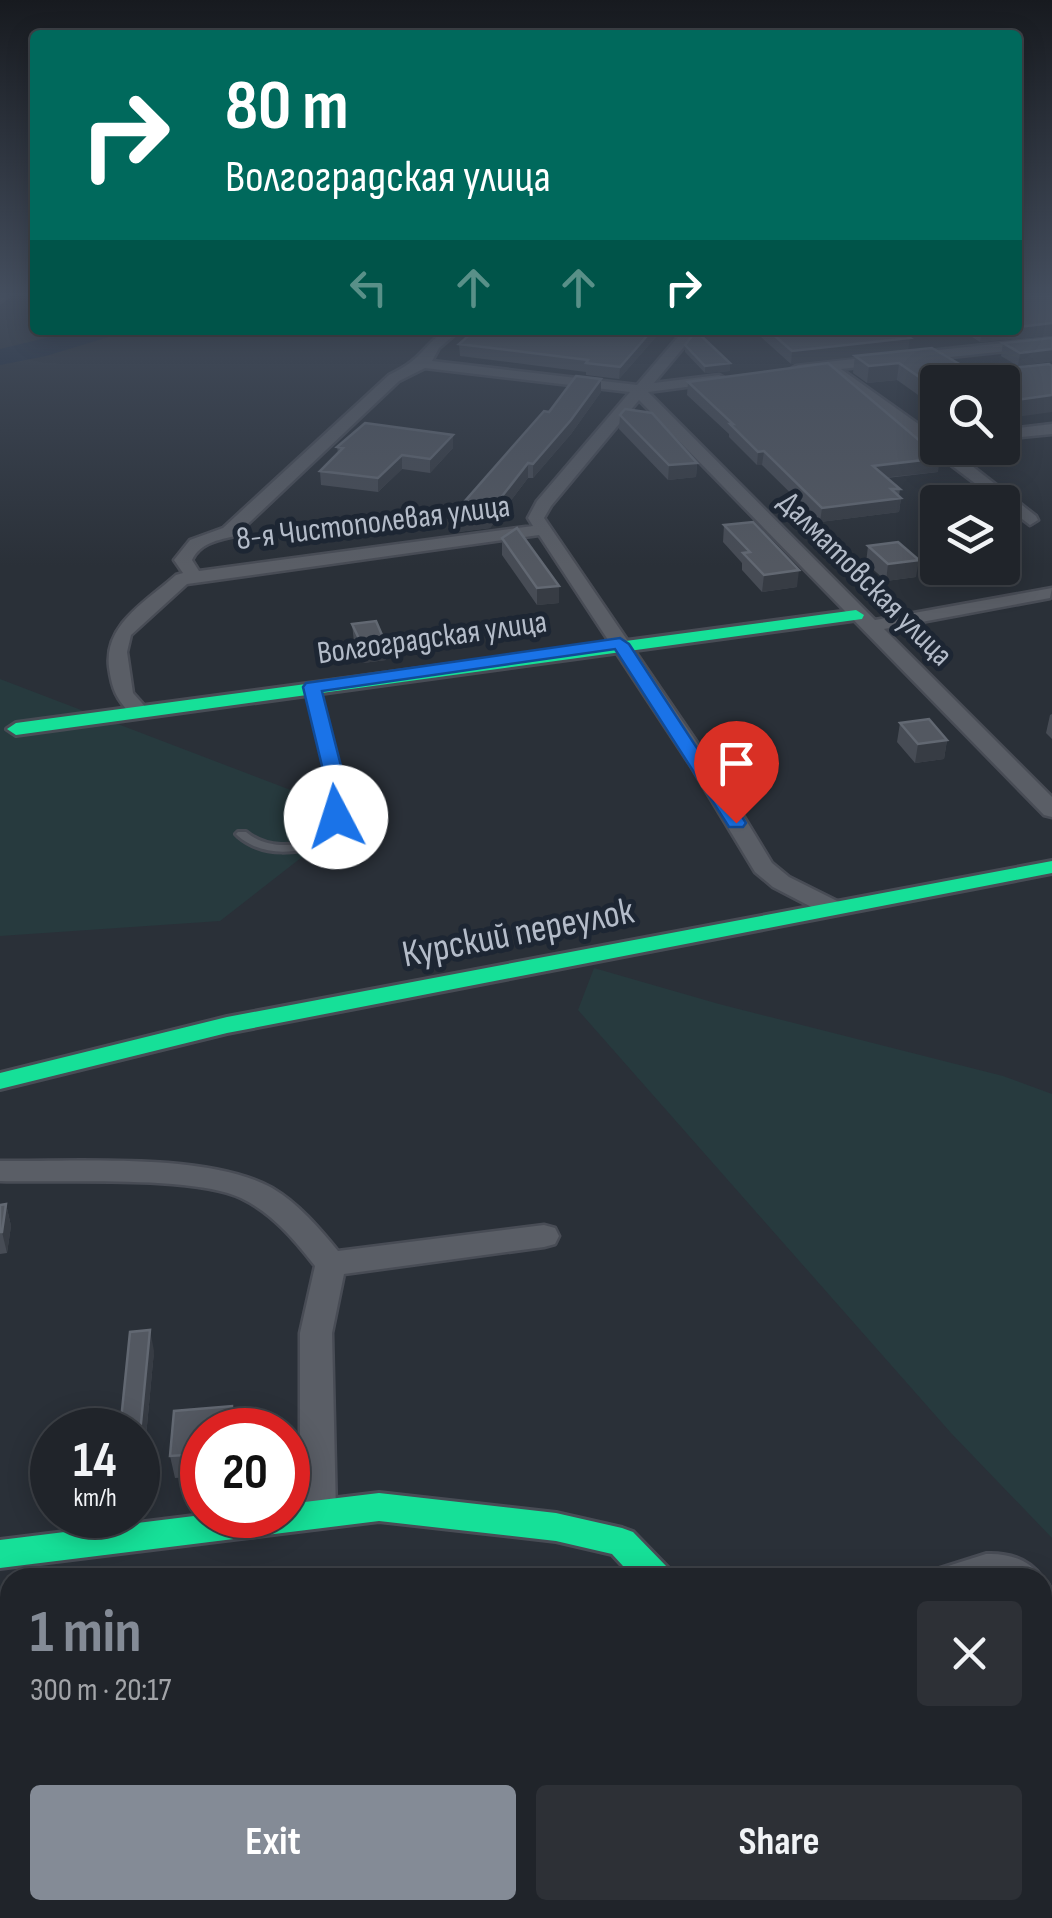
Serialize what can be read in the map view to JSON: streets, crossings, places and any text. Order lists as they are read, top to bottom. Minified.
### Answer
{"streets":{"street":["8-я Чистополевая улица","Далматовская улица","Волгоградская улица","Курский переулок"]},"crossings":[["8-я Чистополевая улица","Далматовская улица"],["8-я Чистополевая улица","Волгоградская улица"],["Далматовская улица","Волгоградская улица"]],"page":{"turn":["80 m","Волгоградская улица"],"speed":"14 km/h","limit":"20","heading":["1 min","300 m · 20:17"],"buttons":["Exit","Share"]}}
